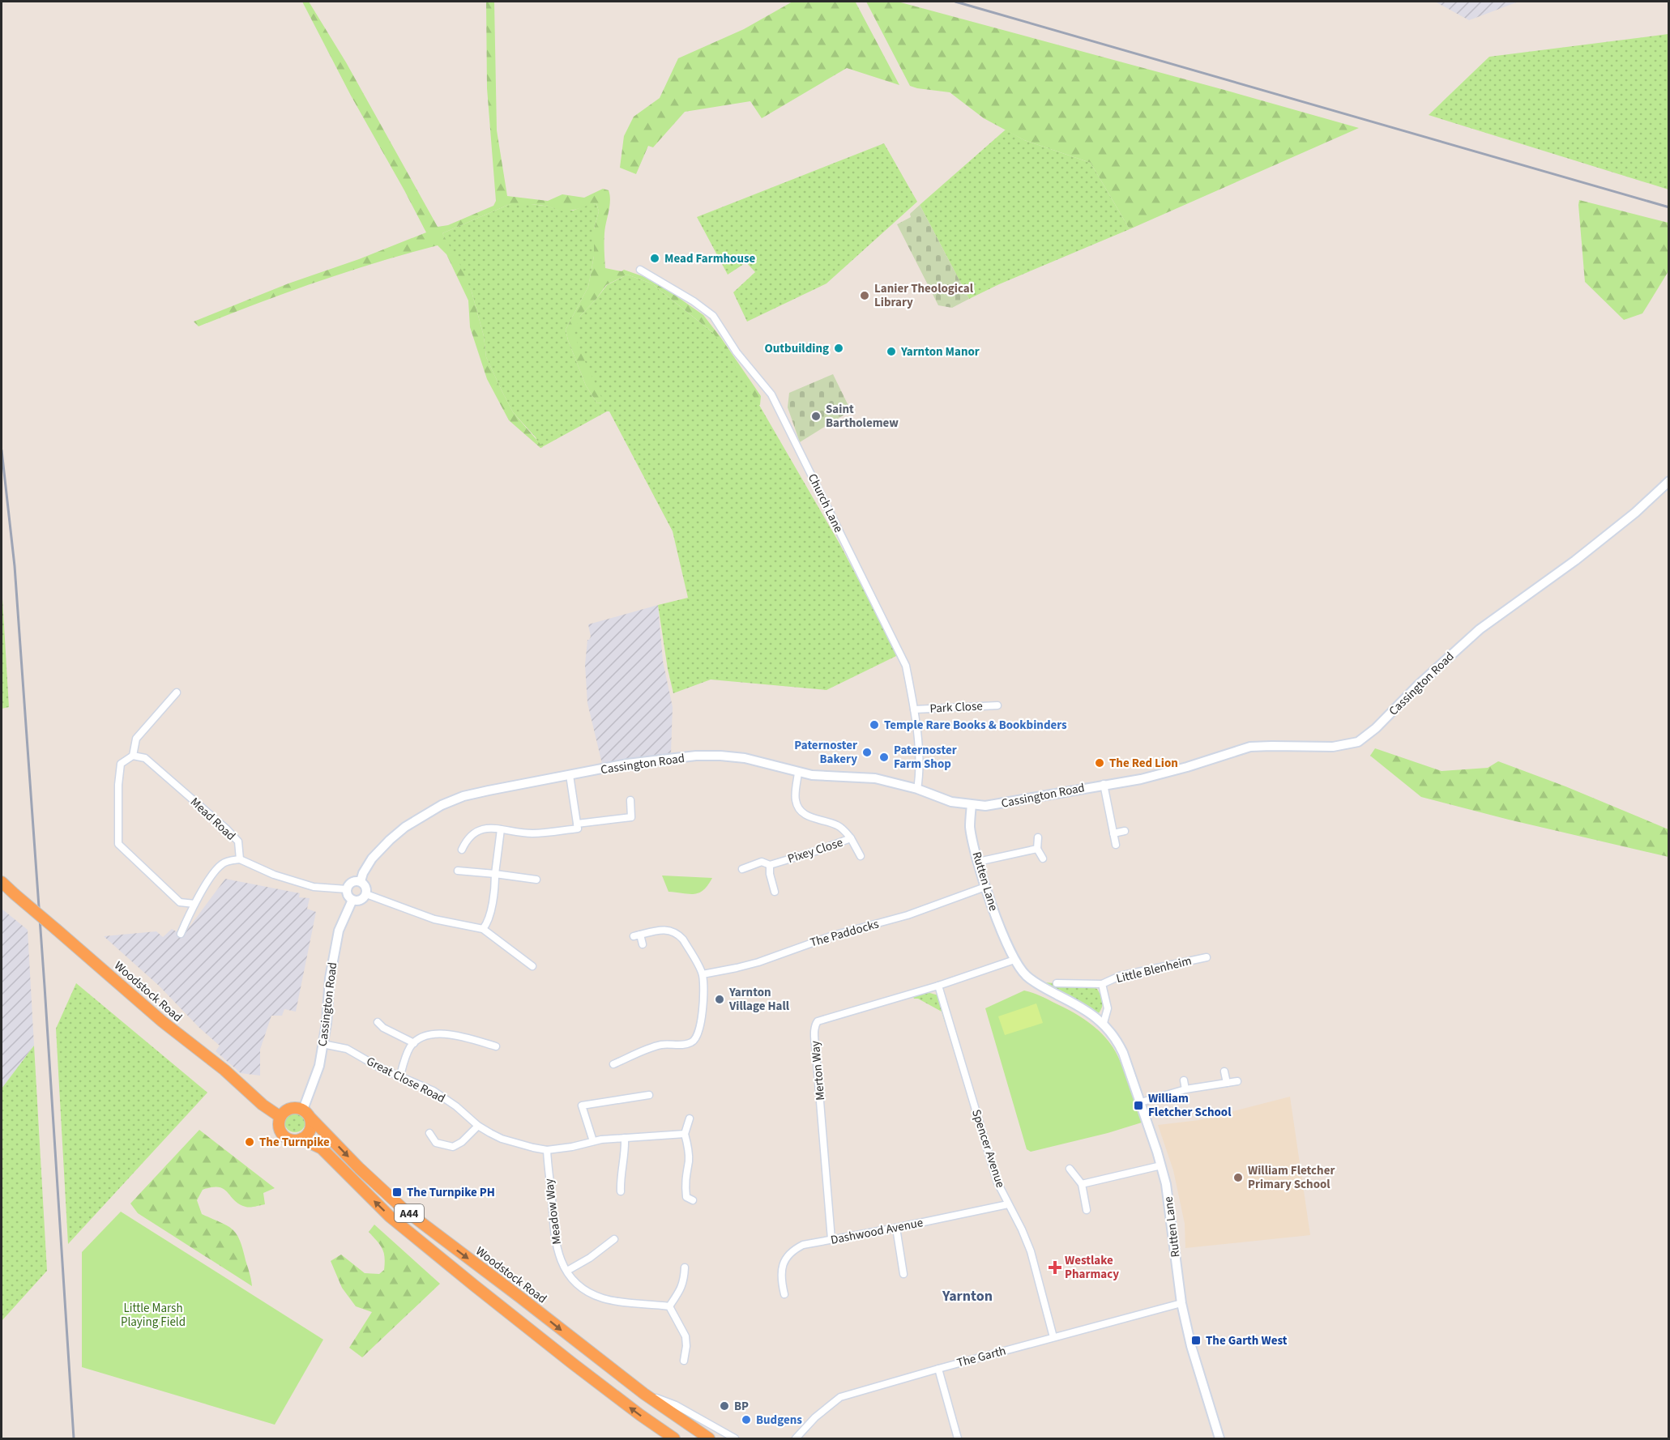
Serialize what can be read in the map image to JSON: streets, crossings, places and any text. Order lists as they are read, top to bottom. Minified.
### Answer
{"streets":{"highway":["Woodstock Road","A44"],"street":["Church Lane","Cassington Road","Park Close","Mead Road","Pixey Close","Rutten Lane","The Paddocks","Little Blenheim","Merton Way","Great Close Road","Spencer Avenue","Meadow Way","Dashwood Avenue","The Garth"]},"crossings":[["Church Lane","Cassington Road"],["Church Lane","Park Close"],["Cassington Road","Pixey Close"],["Cassington Road","Rutten Lane"],["Cassington Road","Woodstock Road"],["Cassington Road","Great Close Road"],["Cassington Road","A44"],["Rutten Lane","The Paddocks"],["Rutten Lane","Merton Way"],["Rutten Lane","The Garth"],["Woodstock Road","A44"],["Merton Way","Spencer Avenue"],["Merton Way","Dashwood Avenue"],["Great Close Road","Meadow Way"],["Spencer Avenue","Dashwood Avenue"],["Spencer Avenue","The Garth"]],"districts":["Yarnton"],"parks":["Little Marsh Playing Field"],"places":{"other":["Mead Farmhouse","Lanier Theological Library","Outbuilding","Yarnton Manor","Saint Bartholemew","Temple Rare Books & Bookbinders","Paternoster Bakery","Paternoster Farm Shop","The Red Lion","Yarnton Village Hall","The Turnpike","William Fletcher Primary School","BP","Budgens"],"transit":["William Fletcher School","The Turnpike PH","The Garth West"],"health":["Westlake Pharmacy"]}}
